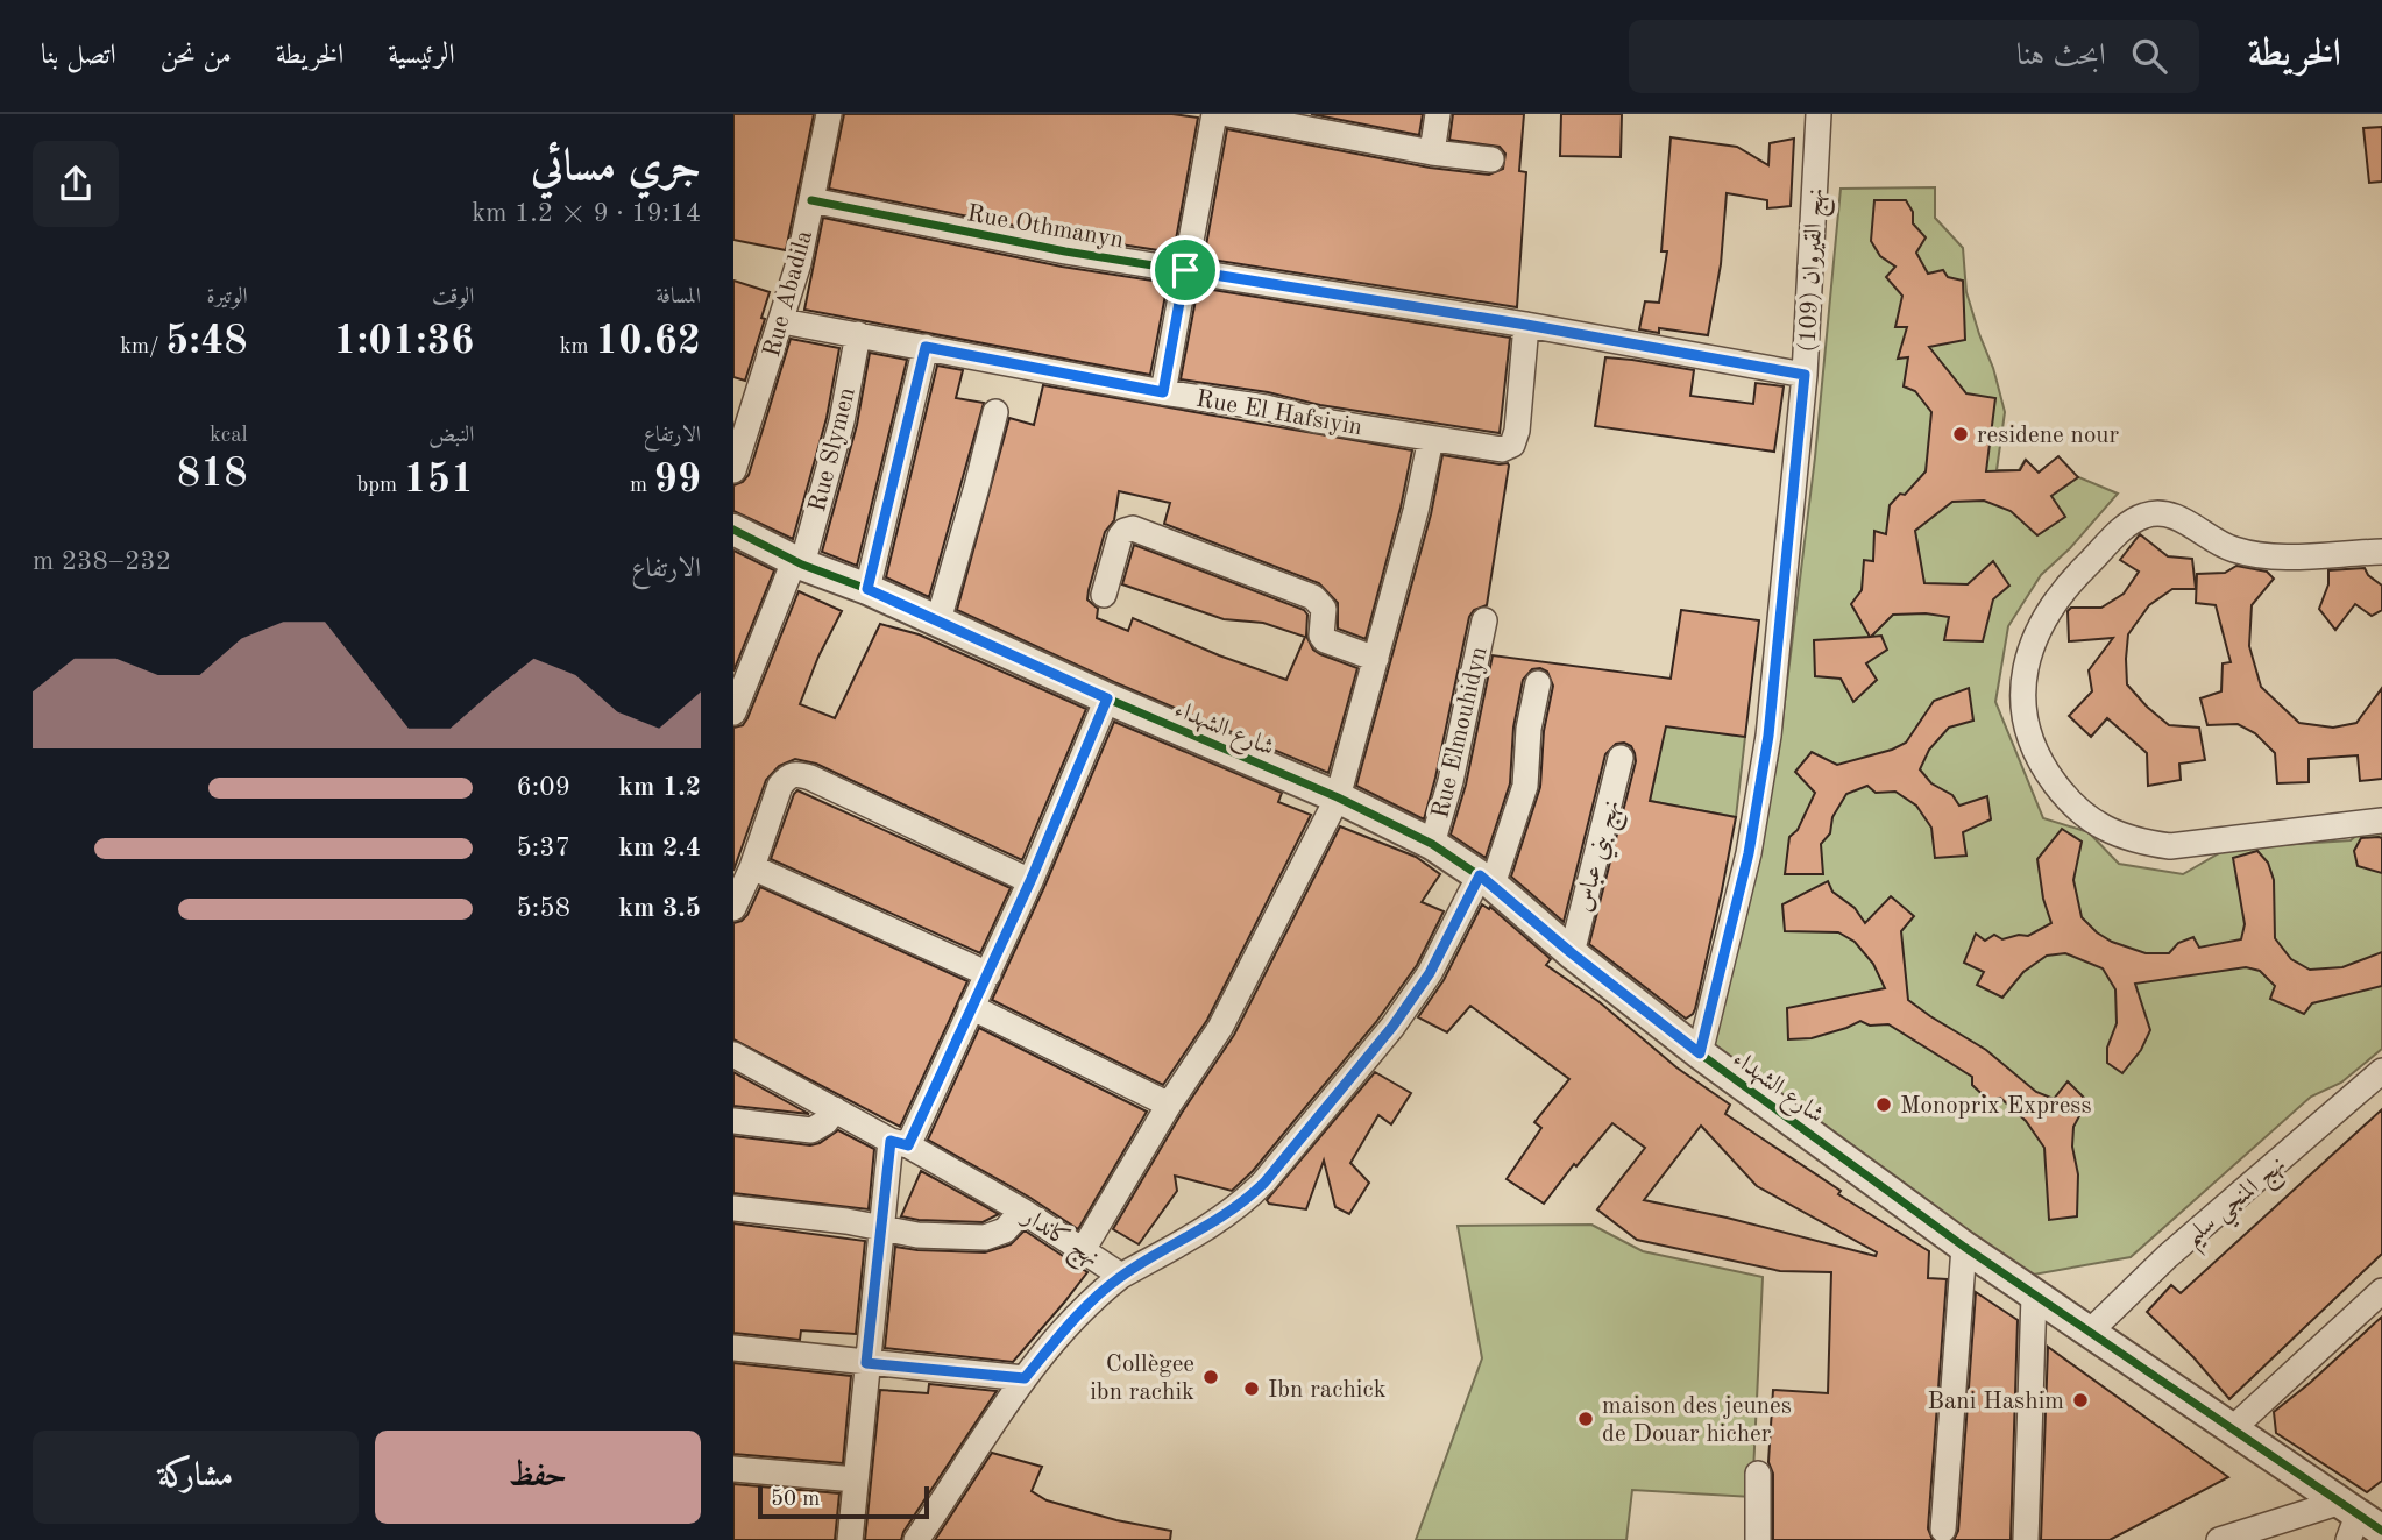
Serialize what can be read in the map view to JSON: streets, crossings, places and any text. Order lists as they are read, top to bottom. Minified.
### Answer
{"streets":{"street":["Rue Othmanyn","نهج القيروان (109)","Rue Abadila","Rue El Hafsiyin","Rue Slymen","شارع الشهداء","Rue Elmouhidyn","نهج بني عباس","نهج المنجي سليم","نهج كاندار"]},"crossings":[["Rue Othmanyn","نهج القيروان (109)"],["Rue Othmanyn","Rue Abadila"],["Rue Othmanyn","Rue El Hafsiyin"],["نهج القيروان (109)","شارع الشهداء"],["Rue Abadila","Rue El Hafsiyin"],["Rue El Hafsiyin","Rue Slymen"],["Rue Slymen","شارع الشهداء"],["شارع الشهداء","Rue Elmouhidyn"],["شارع الشهداء","نهج بني عباس"],["شارع الشهداء","نهج المنجي سليم"],["شارع الشهداء","نهج كاندار"]],"places":["residene nour","Monoprix Express","Collègee ibn rachik","Ibn rachick","Bani Hashim","maison des jeunes de Douar hicher"],"scale_bar":"50 m","page":{"header":"الخريطة","search":"ابحث هنا","nav":["الرئيسية","الخريطة","من نحن","اتصل بنا"],"heading":["جري مسائي","19:14 · 9 × 1.2 km"],"stats":[["المسافة","10.62 km"],["الوقت","1:01:36"],["الوتيرة","5:48 /km"],["الارتفاع","99 m"],["النبض","151 bpm"],["kcal","818"]],"chart":["الارتفاع","232–238 m"],"list":[{"name":"1.2 km","note":"6:09"},{"name":"2.4 km","note":"5:37"},{"name":"3.5 km","note":"5:58"}],"buttons":["حفظ","مشاركة"],"scale":"50 m"}}
